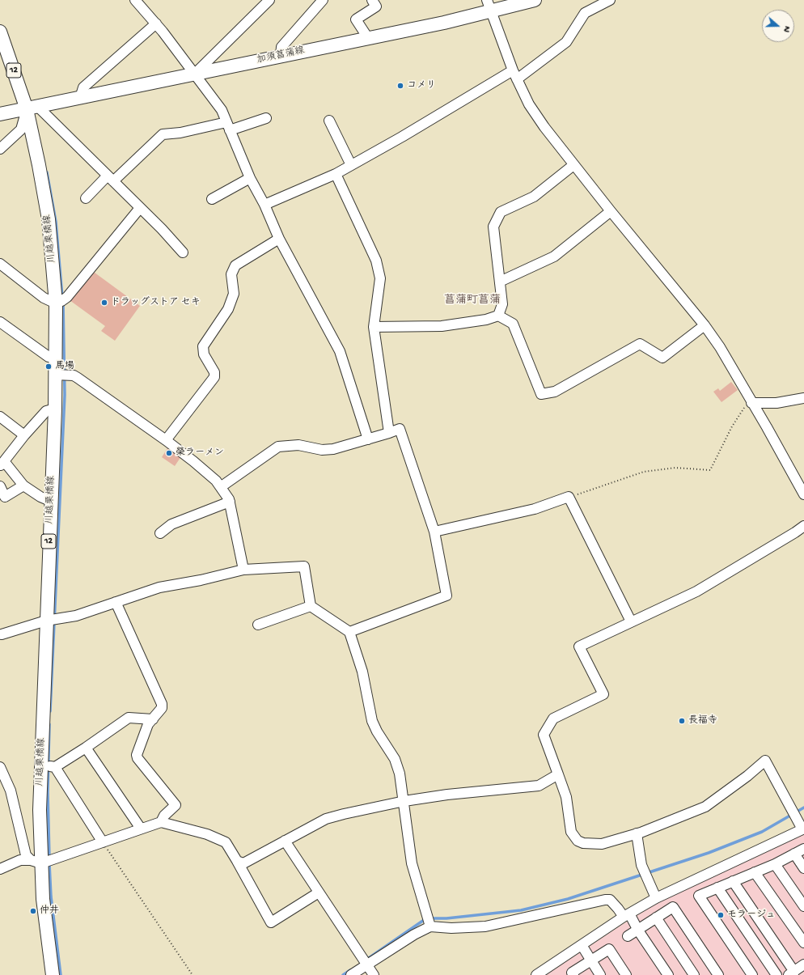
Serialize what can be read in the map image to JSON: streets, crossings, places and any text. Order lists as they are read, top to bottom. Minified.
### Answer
{"streets":{"main road":["加須菖蒲線","12","川越栗橋線"]},"crossings":[["加須菖蒲線","川越栗橋線"]],"districts":["菖蒲町菖蒲"],"places":["コメリ","ドラッグストア セキ","馬場","榮ラーメン","長福寺","仲井","モラージュ"],"north":"right"}
